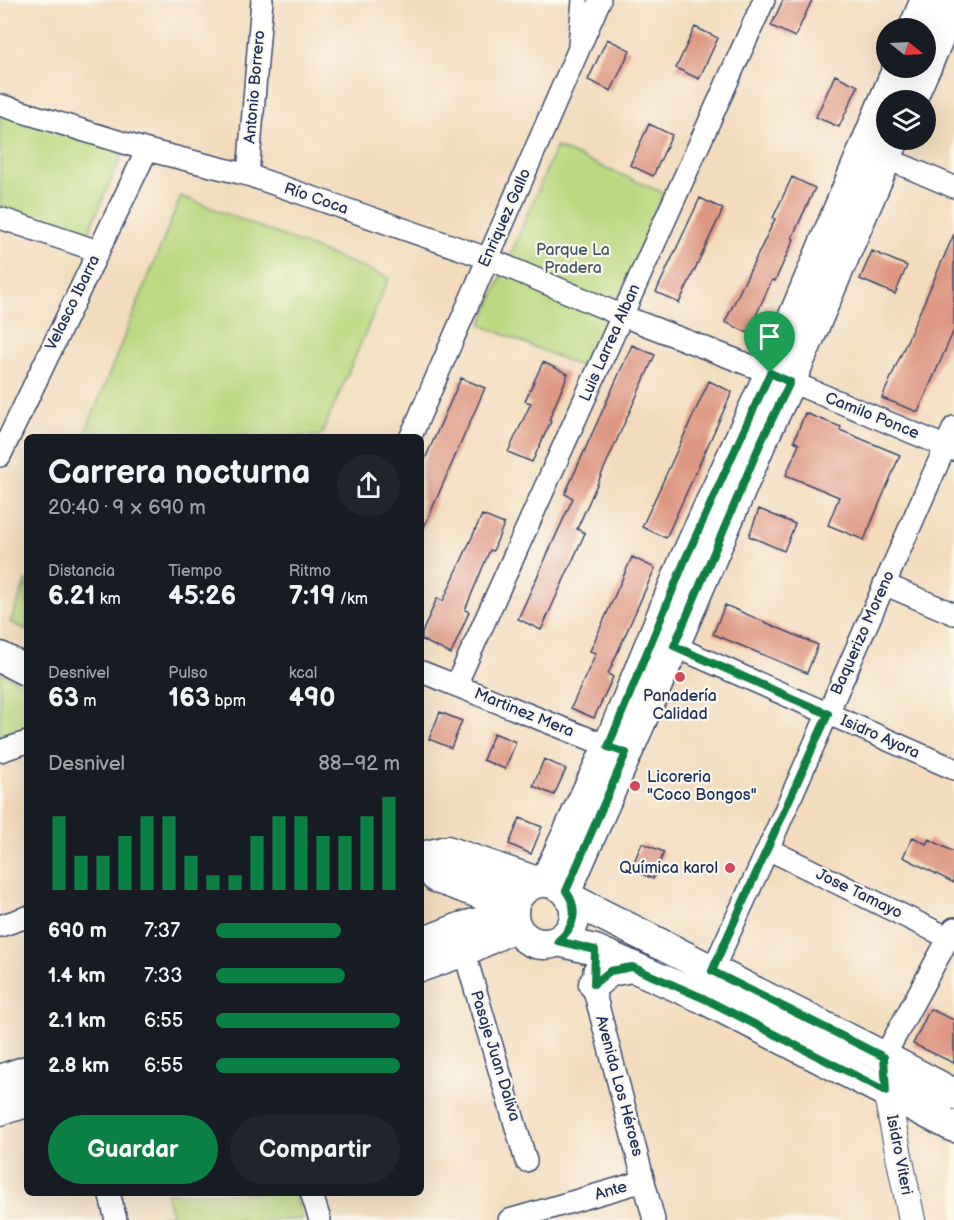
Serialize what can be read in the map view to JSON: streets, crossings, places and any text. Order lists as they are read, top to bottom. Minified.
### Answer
{"streets":{"street":["Antonio Borrero","Río Coca","Enriquez Gallo","Velasco Ibarra","Luis Larrea Alban","Camilo Ponce","Baquerizo Moreno","Martinez Mera","Isidro Ayora","Jose Tamayo","Pasaje Juan Daliva","Avenida Los Héroes","Isidro Viteri","Ante"]},"crossings":[["Antonio Borrero","Río Coca"],["Río Coca","Enriquez Gallo"],["Río Coca","Velasco Ibarra"],["Río Coca","Luis Larrea Alban"],["Río Coca","Camilo Ponce"],["Luis Larrea Alban","Camilo Ponce"],["Luis Larrea Alban","Martinez Mera"],["Camilo Ponce","Baquerizo Moreno"],["Baquerizo Moreno","Isidro Ayora"],["Baquerizo Moreno","Jose Tamayo"],["Avenida Los Héroes","Ante"]],"parks":["Parque La Pradera"],"places":["Panadería Calidad","Licoreria \"Coco Bongos\"","Química karol"],"north":"right","page":{"heading":["Carrera nocturna","20:40 · 9 × 690 m"],"stats":[["Distancia","6.21 km"],["Tiempo","45:26"],["Ritmo","7:19 /km"],["Desnivel","63 m"],["Pulso","163 bpm"],["kcal","490"]],"chart":["Desnivel","88–92 m"],"list":[{"name":"690 m","note":"7:37"},{"name":"1.4 km","note":"7:33"},{"name":"2.1 km","note":"6:55"},{"name":"2.8 km","note":"6:55"}],"buttons":["Guardar","Compartir"]}}
